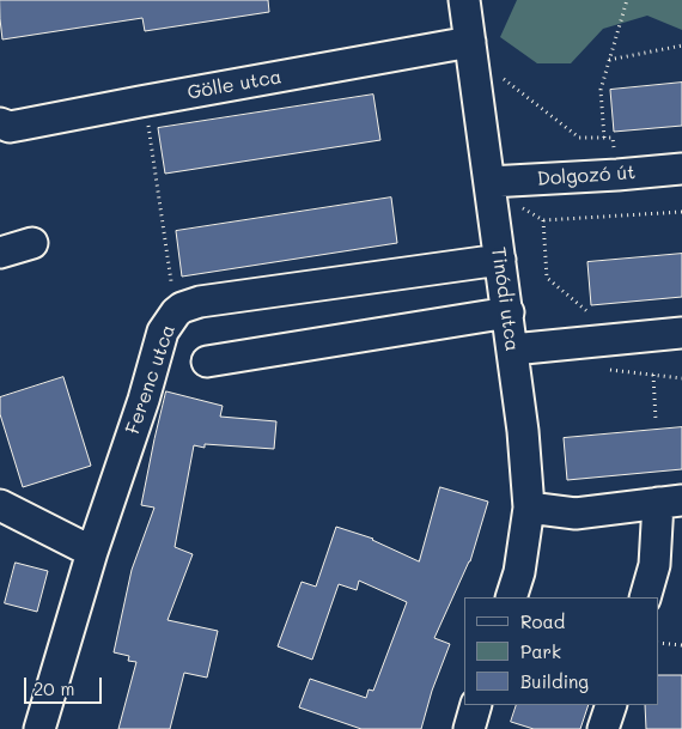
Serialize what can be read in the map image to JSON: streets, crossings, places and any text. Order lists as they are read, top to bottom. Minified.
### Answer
{"streets":{"street":["Gölle utca","Dolgozó út","Tinódi utca","Ferenc utca"]},"crossings":[["Gölle utca","Tinódi utca"],["Dolgozó út","Tinódi utca"],["Tinódi utca","Ferenc utca"]],"legend":["Road","Park","Building"],"scale_bar":"20 m"}
